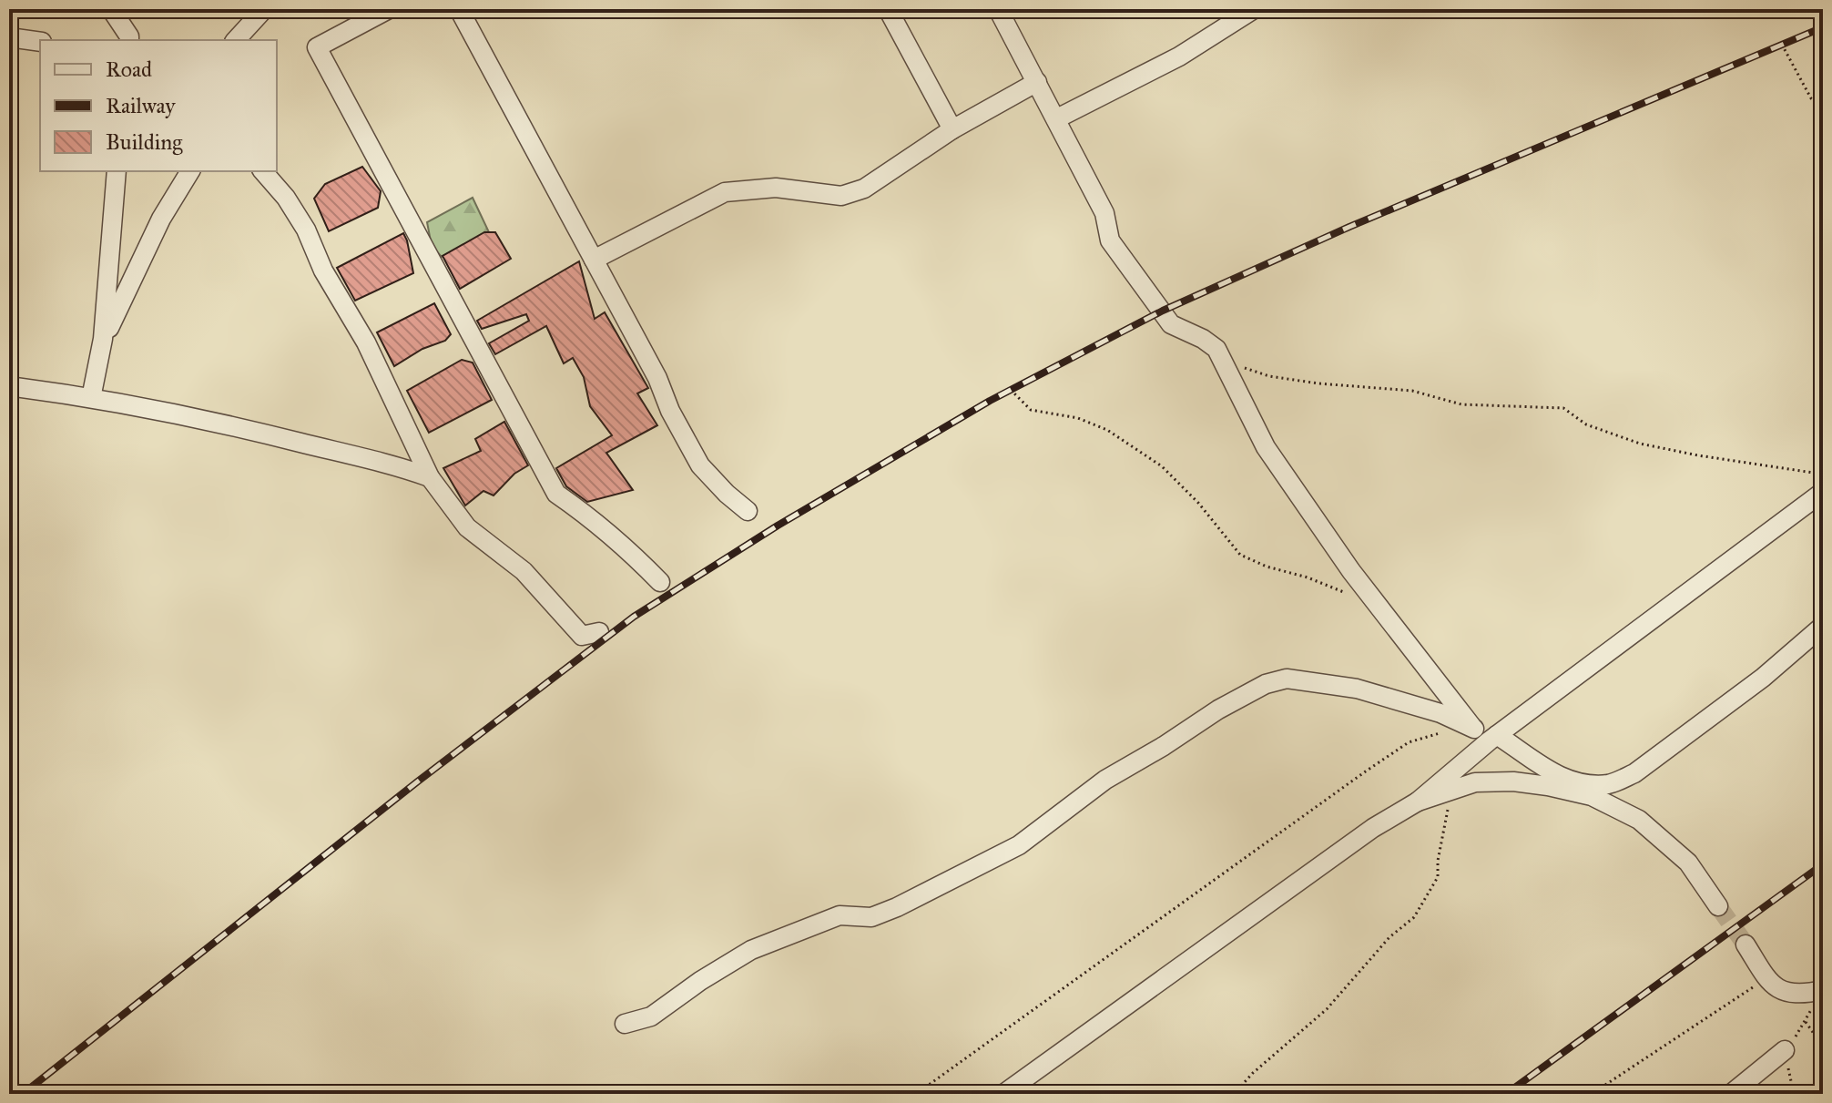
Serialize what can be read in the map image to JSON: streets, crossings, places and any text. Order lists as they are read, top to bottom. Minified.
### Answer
{"legend":["Road","Railway","Building"]}
